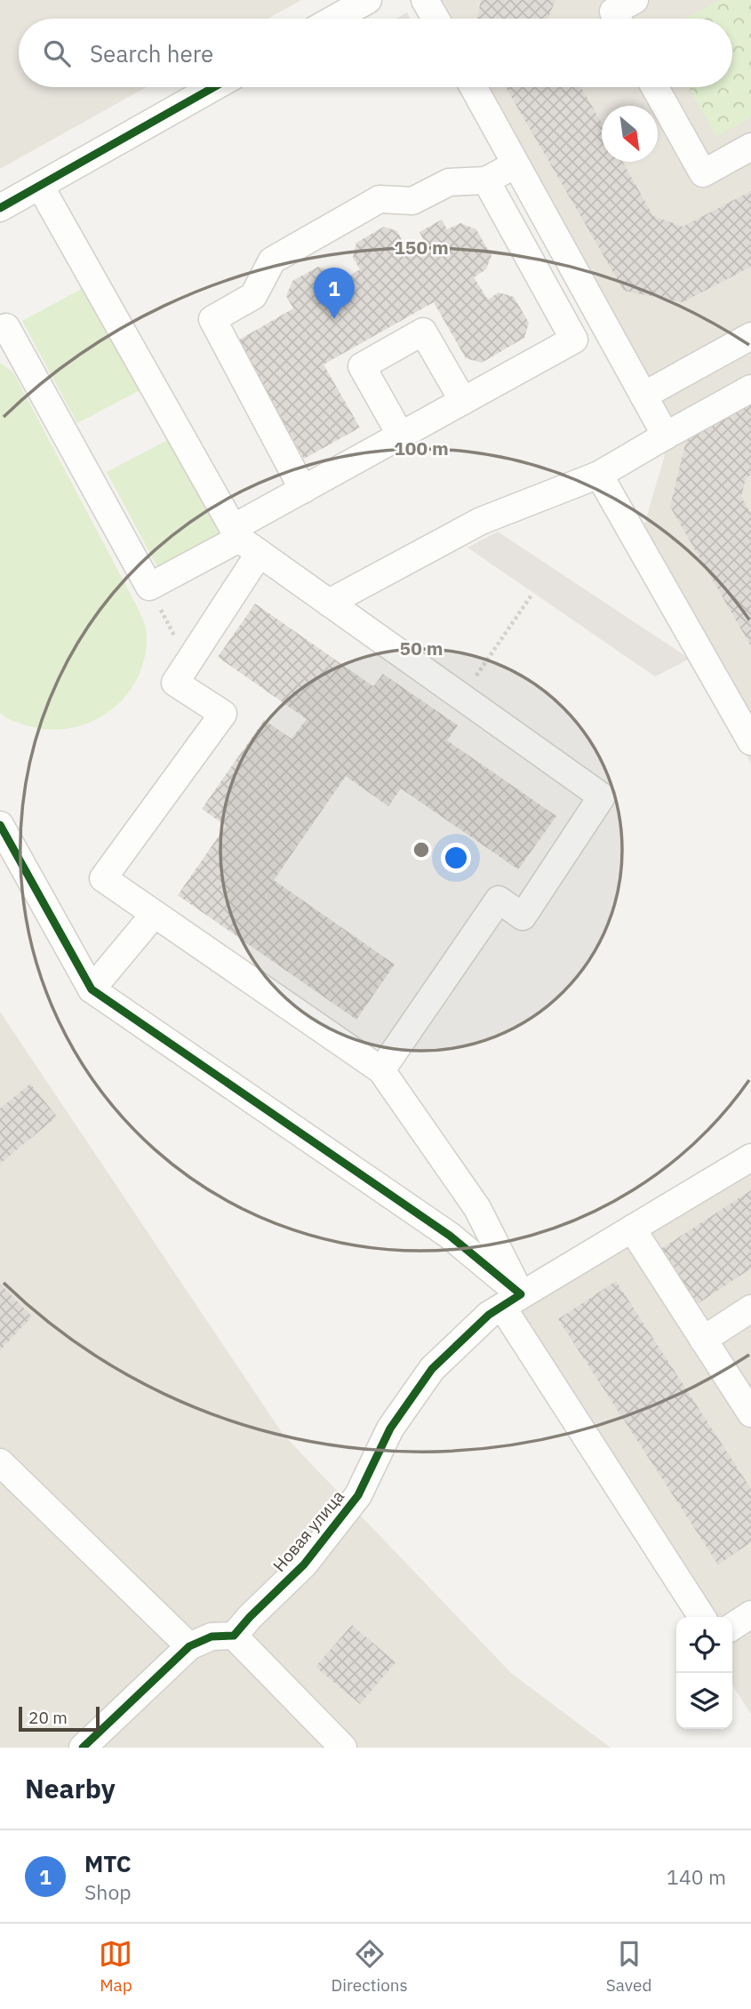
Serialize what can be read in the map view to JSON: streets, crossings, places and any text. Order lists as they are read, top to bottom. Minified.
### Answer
{"streets":{"street":["Новая улица"]},"scale_bar":"20 m","north":"bottom right","page":{"search":"Search here","pins":"1","scale":"20 m","heading":"Nearby","list":[{"mark":"1","name":"МТС","note":"Shop","value":"140 m"}],"nav":["Map","Directions","Saved"]},"rings":["150 m","100 m","50 m"]}
